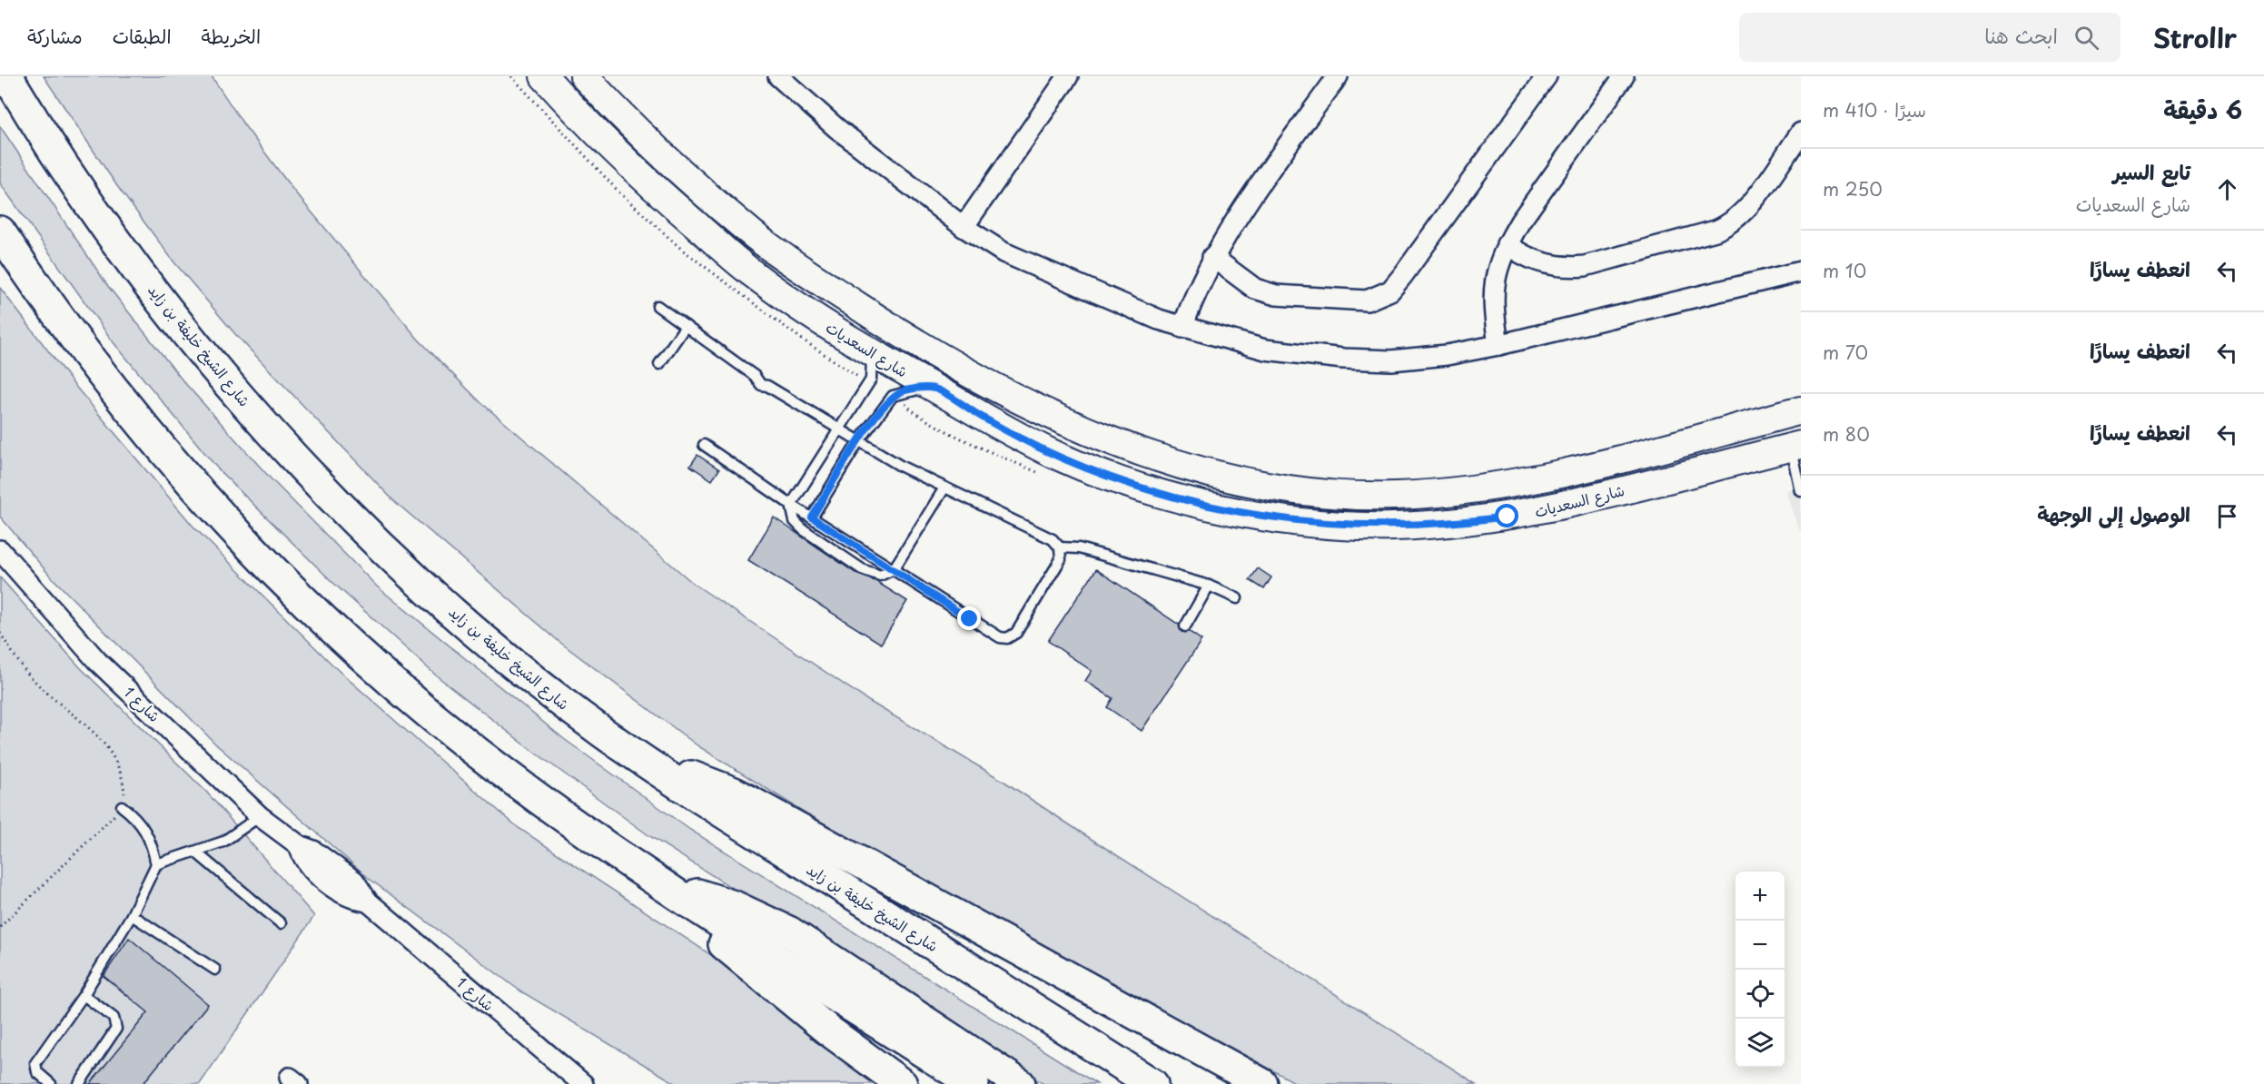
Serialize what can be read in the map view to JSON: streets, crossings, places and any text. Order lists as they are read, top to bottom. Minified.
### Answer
{"streets":{"highway":["شارع الشيخ خليفة بن زايد"],"street":["شارع السعديات","شارع 1"]},"page":{"header":"Strollr","search":"ابحث هنا","nav":["الخريطة","الطبقات","مشاركة"],"heading":["6 دقيقة","سيرًا · 410 m"],"list":[["تابع السير","شارع السعديات","250 m"],["انعطف يسارًا","10 m"],["انعطف يسارًا","70 m"],["انعطف يسارًا","80 m"],"الوصول إلى الوجهة"],"map_buttons":["+","−"]}}
